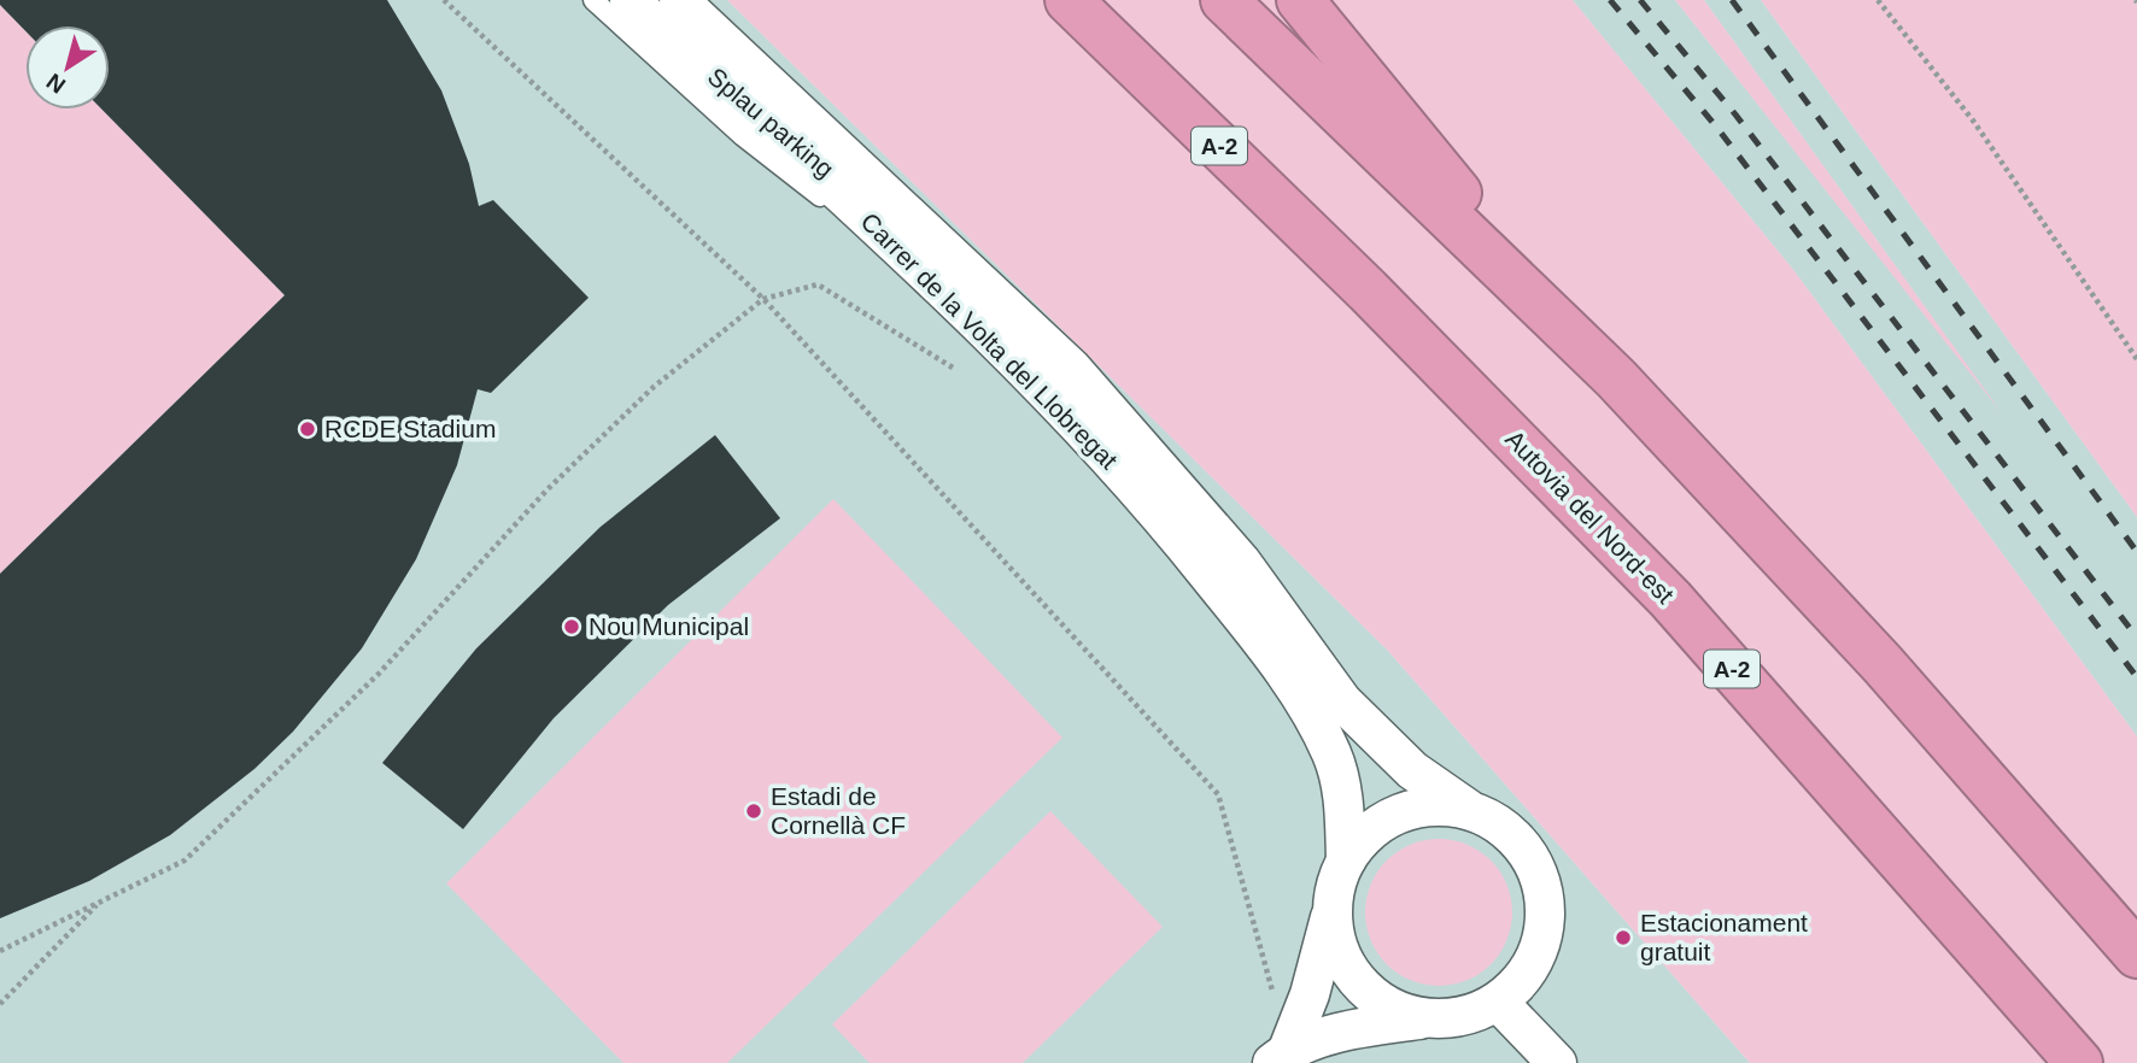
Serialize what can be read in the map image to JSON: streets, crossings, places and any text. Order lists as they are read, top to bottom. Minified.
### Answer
{"streets":{"highway":["A-2","Autovia del Nord-est"],"street":["Carrer de la Volta del Llobregat"],"lane":["Splau parking"]},"crossings":[["Splau parking","Carrer de la Volta del Llobregat"]],"places":["RCDE Stadium","Nou Municipal","Estadi de Cornellà CF","Estacionament gratuit"],"north":"bottom left"}
